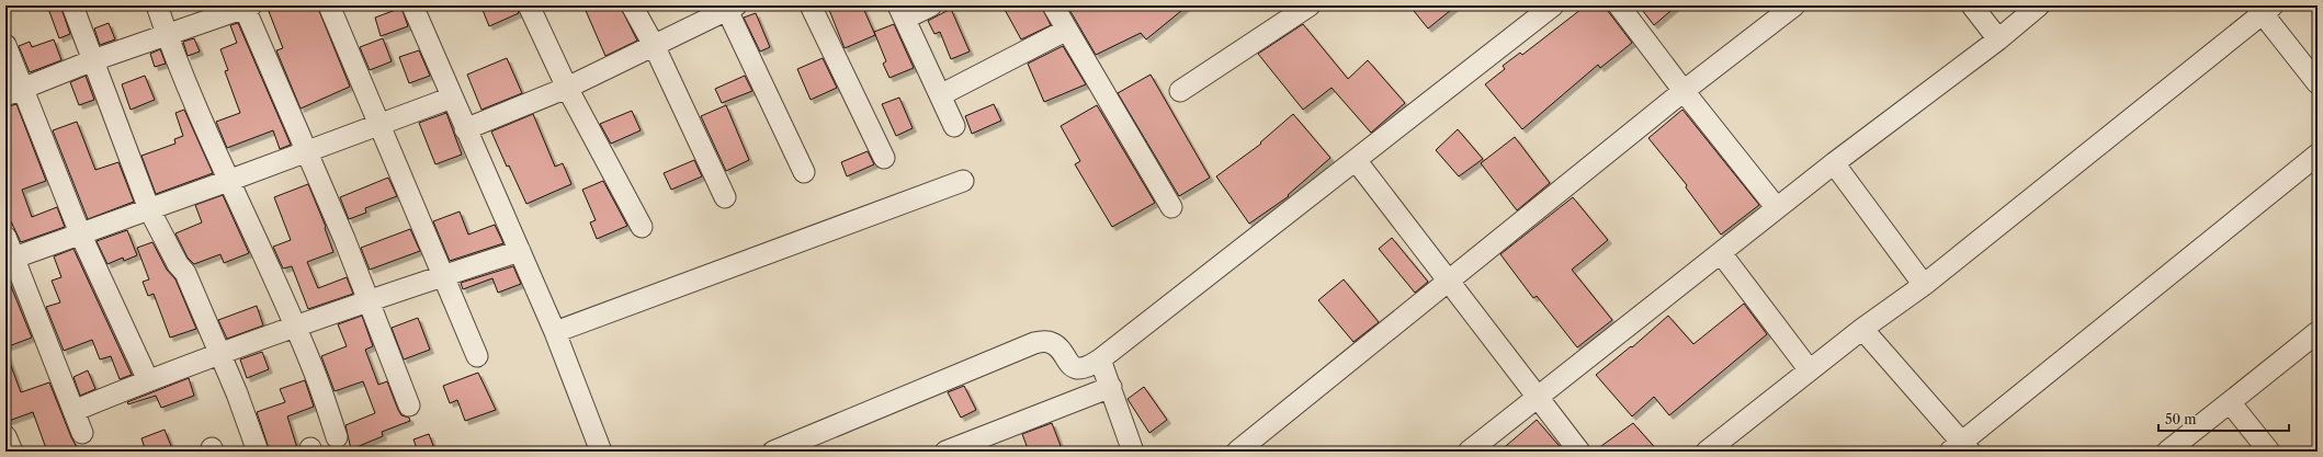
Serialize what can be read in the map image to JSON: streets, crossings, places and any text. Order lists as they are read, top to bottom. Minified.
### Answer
{"scale_bar":"50 m"}
